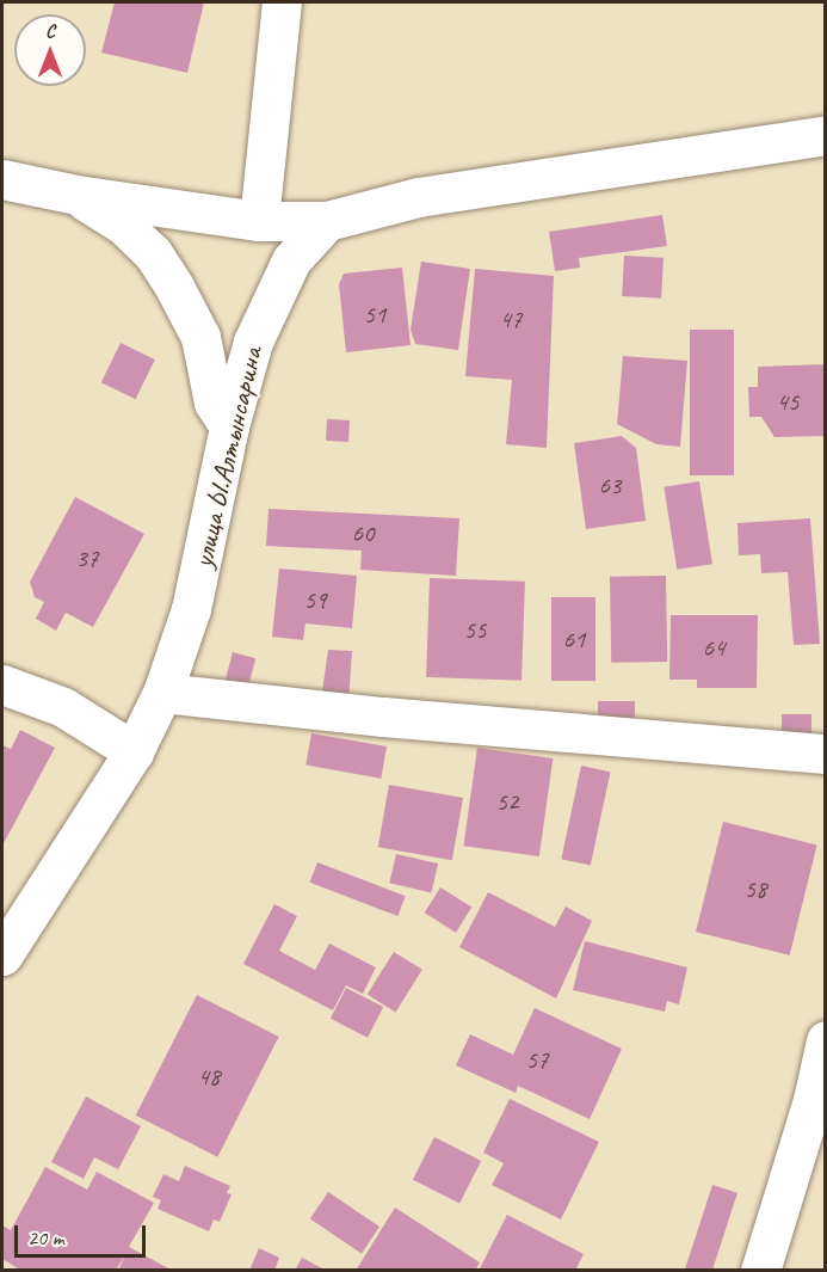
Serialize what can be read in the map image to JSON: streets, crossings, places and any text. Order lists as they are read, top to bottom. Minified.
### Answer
{"streets":{"street":["улица Ы.Алтынсарина"]},"house_numbers":["51","47","45","63","60","37","59","55","61","64","52","58","57","48"],"scale_bar":"20 m","north":"top"}
